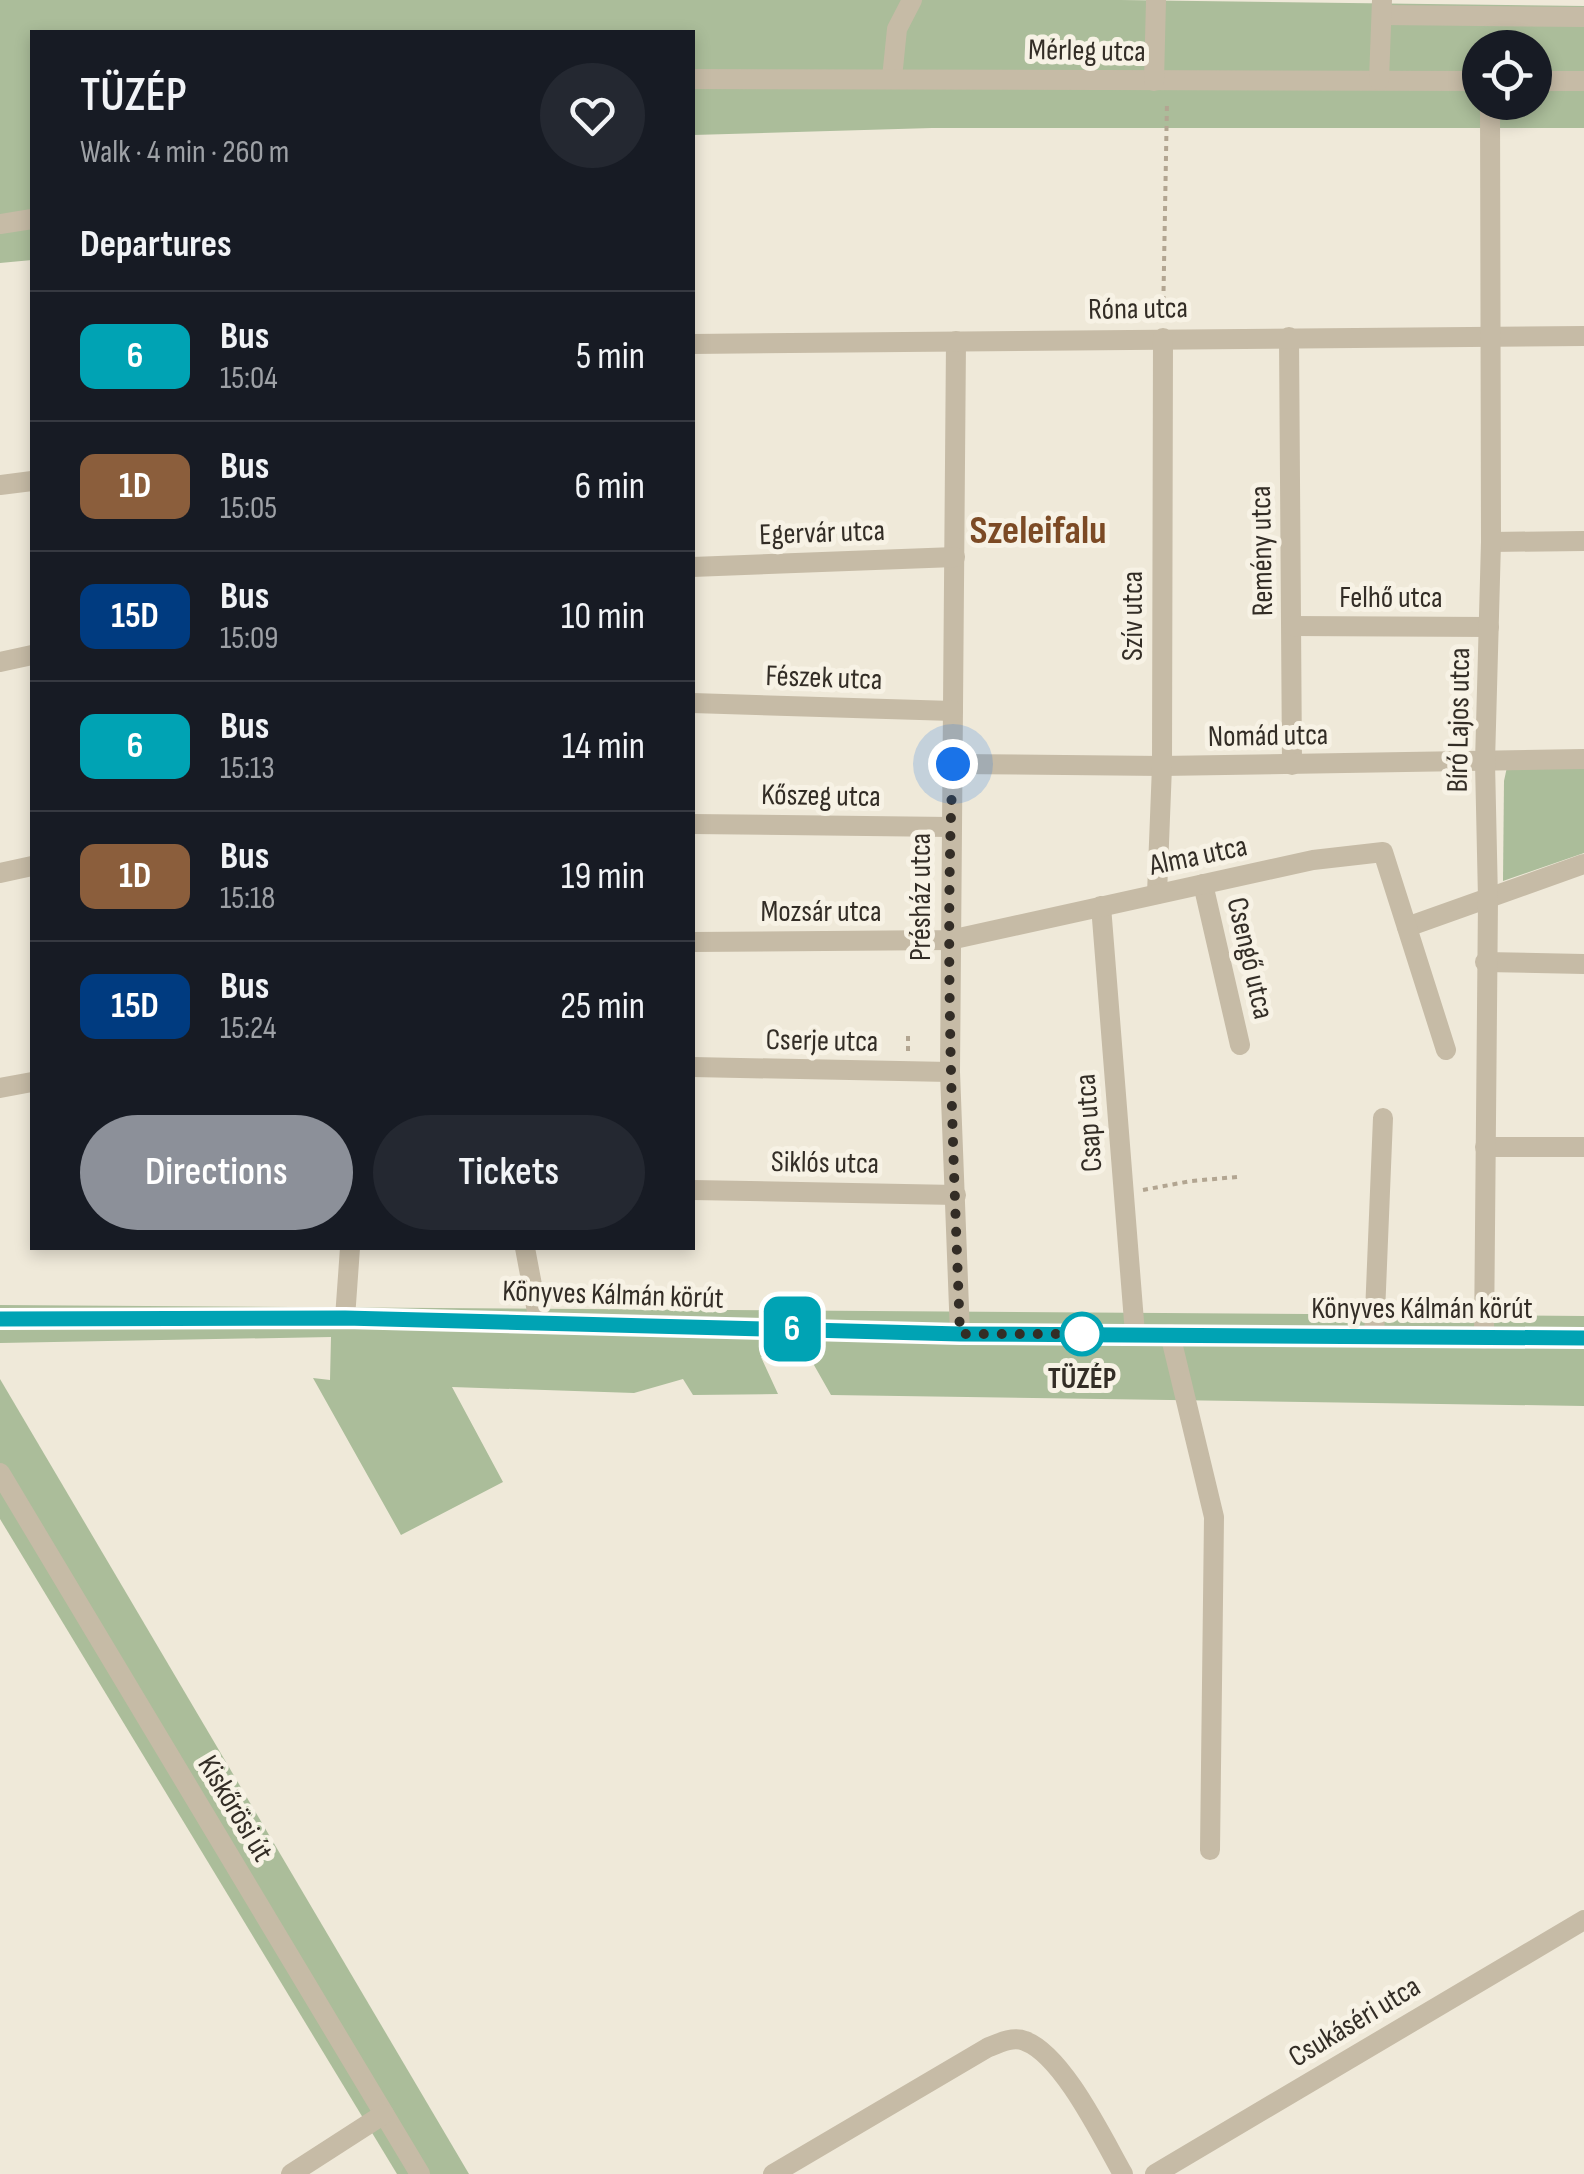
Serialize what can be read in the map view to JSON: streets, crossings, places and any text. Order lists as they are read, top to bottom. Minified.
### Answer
{"streets":{"street":["Mérleg utca","Róna utca","Egervár utca","Remény utca","Felhő utca","Szív utca","Fészek utca","Bíró Lajos utca","Nomád utca","Kőszeg utca","Alma utca","Présház utca","Mozsár utca","Csengő utca","Cserje utca","Csap utca","Siklós utca","Könyves Kálmán körút","Kiskőrösi út","Csukáséri utca"]},"crossings":[["Róna utca","Remény utca"],["Róna utca","Szív utca"],["Róna utca","Bíró Lajos utca"],["Róna utca","Présház utca"],["Egervár utca","Présház utca"],["Remény utca","Felhő utca"],["Remény utca","Nomád utca"],["Felhő utca","Bíró Lajos utca"],["Szív utca","Nomád utca"],["Szív utca","Alma utca"],["Fészek utca","Présház utca"],["Bíró Lajos utca","Nomád utca"],["Bíró Lajos utca","Könyves Kálmán körút"],["Nomád utca","Présház utca"],["Kőszeg utca","Présház utca"],["Alma utca","Présház utca"],["Alma utca","Mozsár utca"],["Alma utca","Csengő utca"],["Alma utca","Csap utca"],["Présház utca","Mozsár utca"],["Présház utca","Cserje utca"],["Présház utca","Siklós utca"],["Présház utca","Könyves Kálmán körút"],["Csap utca","Könyves Kálmán körút"]],"districts":["Szeleifalu"],"places":["TÜZÉP"],"lines":["bus line 6"],"page":{"on_map":"6","heading":[["TÜZÉP","Walk · 4 min · 260 m"],"Departures"],"list":[{"mark":"6","name":"Bus","note":"15:04","value":"5 min"},{"mark":"1D","name":"Bus","note":"15:05","value":"6 min"},{"mark":"15D","name":"Bus","note":"15:09","value":"10 min"},{"mark":"6","name":"Bus","note":"15:13","value":"14 min"},{"mark":"1D","name":"Bus","note":"15:18","value":"19 min"},{"mark":"15D","name":"Bus","note":"15:24","value":"25 min"}],"buttons":["Directions","Tickets"]}}
